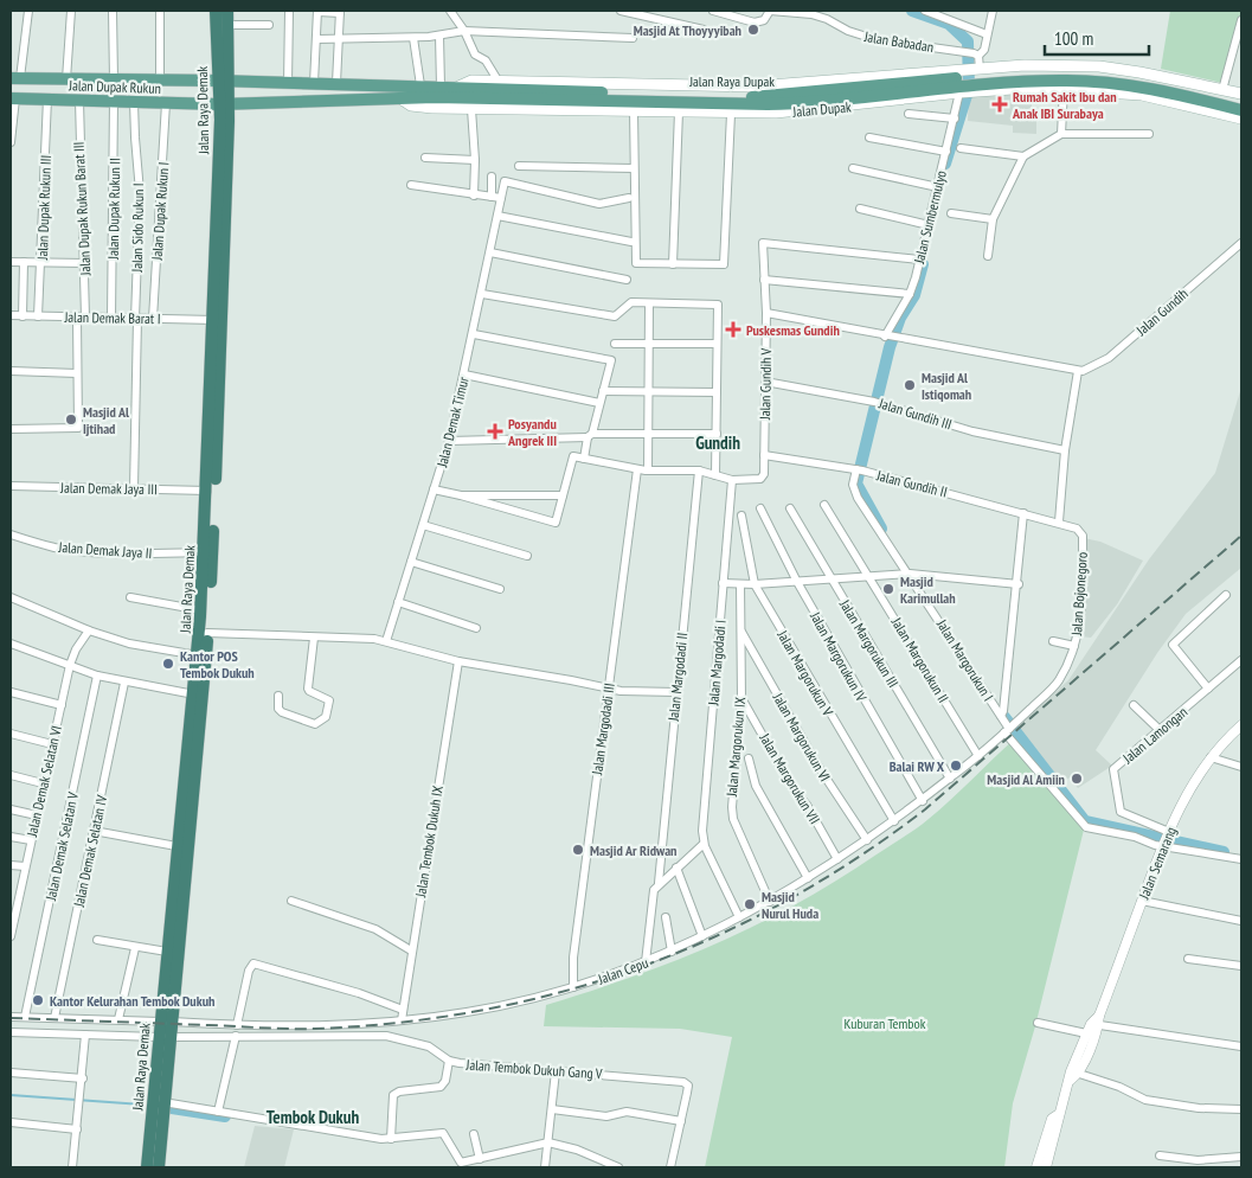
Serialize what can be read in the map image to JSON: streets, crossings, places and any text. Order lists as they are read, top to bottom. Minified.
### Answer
{"streets":{"highway":["Jalan Raya Demak"],"main road":["Jalan Raya Dupak","Jalan Dupak Rukun","Jalan Dupak"],"street":["Jalan Babadan","Jalan Dupak Rukun III","Jalan Dupak Rukun Barat III","Jalan Dupak Rukun II","Jalan Dupak Rukun I","Jalan Sumbermulyo","Jalan Sido Rukun I","Jalan Gundih","Jalan Demak Barat I","Jalan Gundih V","Jalan Gundih III","Jalan Demak Timur","Jalan Gundih II","Jalan Demak Jaya III","Jalan Demak Jaya II","Jalan Bojonegoro","Jalan Margorukun III","Jalan Margorukun IV","Jalan Margorukun II","Jalan Margorukun I","Jalan Margodadi I","Jalan Margorukun V","Jalan Margodadi II","Jalan Margodadi III","Jalan Lamongan","Jalan Margorukun VI","Jalan Margorukun IX","Jalan Margorukun VII","Jalan Demak Selatan VI","Jalan Tembok Dukuh IX","Jalan Demak Selatan V","Jalan Demak Selatan IV","Jalan Semarang","Jalan Cepu","Jalan Tembok Dukuh Gang V"]},"crossings":[["Jalan Raya Dupak","Jalan Dupak Rukun"],["Jalan Raya Dupak","Jalan Dupak"],["Jalan Raya Dupak","Jalan Raya Demak"],["Jalan Raya Dupak","Jalan Sumbermulyo"],["Jalan Dupak Rukun","Jalan Raya Demak"],["Jalan Dupak Rukun","Jalan Dupak Rukun III"],["Jalan Dupak Rukun","Jalan Dupak Rukun Barat III"],["Jalan Dupak Rukun","Jalan Dupak Rukun II"],["Jalan Dupak Rukun","Jalan Dupak Rukun I"],["Jalan Dupak Rukun","Jalan Sido Rukun I"],["Jalan Dupak","Jalan Sumbermulyo"],["Jalan Raya Demak","Jalan Demak Barat I"],["Jalan Raya Demak","Jalan Demak Jaya III"],["Jalan Raya Demak","Jalan Demak Jaya II"],["Jalan Raya Demak","Jalan Cepu"],["Jalan Raya Demak","Jalan Tembok Dukuh Gang V"],["Jalan Dupak Rukun III","Jalan Demak Barat I"],["Jalan Dupak Rukun Barat III","Jalan Demak Barat I"],["Jalan Dupak Rukun II","Jalan Demak Barat I"],["Jalan Dupak Rukun I","Jalan Demak Barat I"],["Jalan Sumbermulyo","Jalan Gundih V"],["Jalan Sido Rukun I","Jalan Demak Barat I"],["Jalan Sido Rukun I","Jalan Demak Jaya III"],["Jalan Gundih V","Jalan Gundih III"],["Jalan Gundih V","Jalan Gundih II"],["Jalan Gundih V","Jalan Margodadi I"],["Jalan Gundih V","Jalan Margodadi II"],["Jalan Gundih V","Jalan Margodadi III"],["Jalan Gundih II","Jalan Bojonegoro"],["Jalan Gundih II","Jalan Margorukun I"],["Jalan Bojonegoro","Jalan Margorukun I"],["Jalan Bojonegoro","Jalan Cepu"],["Jalan Margorukun III","Jalan Cepu"],["Jalan Margorukun IV","Jalan Cepu"],["Jalan Margorukun II","Jalan Cepu"],["Jalan Margorukun I","Jalan Lamongan"],["Jalan Margorukun I","Jalan Semarang"],["Jalan Margorukun I","Jalan Cepu"],["Jalan Margorukun V","Jalan Cepu"],["Jalan Margodadi II","Jalan Cepu"],["Jalan Margodadi III","Jalan Cepu"],["Jalan Lamongan","Jalan Semarang"],["Jalan Margorukun VI","Jalan Margorukun IX"],["Jalan Margorukun VI","Jalan Cepu"],["Jalan Margorukun IX","Jalan Margorukun VII"],["Jalan Margorukun IX","Jalan Cepu"],["Jalan Margorukun VII","Jalan Cepu"],["Jalan Tembok Dukuh IX","Jalan Cepu"],["Jalan Demak Selatan V","Jalan Cepu"],["Jalan Demak Selatan IV","Jalan Cepu"]],"districts":["Gundih","Tembok Dukuh"],"parks":["Kuburan Tembok"],"places":{"other":["Masjid At Thoyyyibah","Masjid Al Istiqomah","Masjid Al Ijtihad","Masjid Karimullah","Kantor POS Tembok Dukuh","Balai RW X","Masjid Al Amiin","Masjid Ar Ridwan","Masjid Nurul Huda","Kantor Kelurahan Tembok Dukuh"],"health":["Rumah Sakit Ibu dan Anak IBI Surabaya","Puskesmas Gundih","Posyandu Angrek III"]},"scale_bar":"100 m"}
